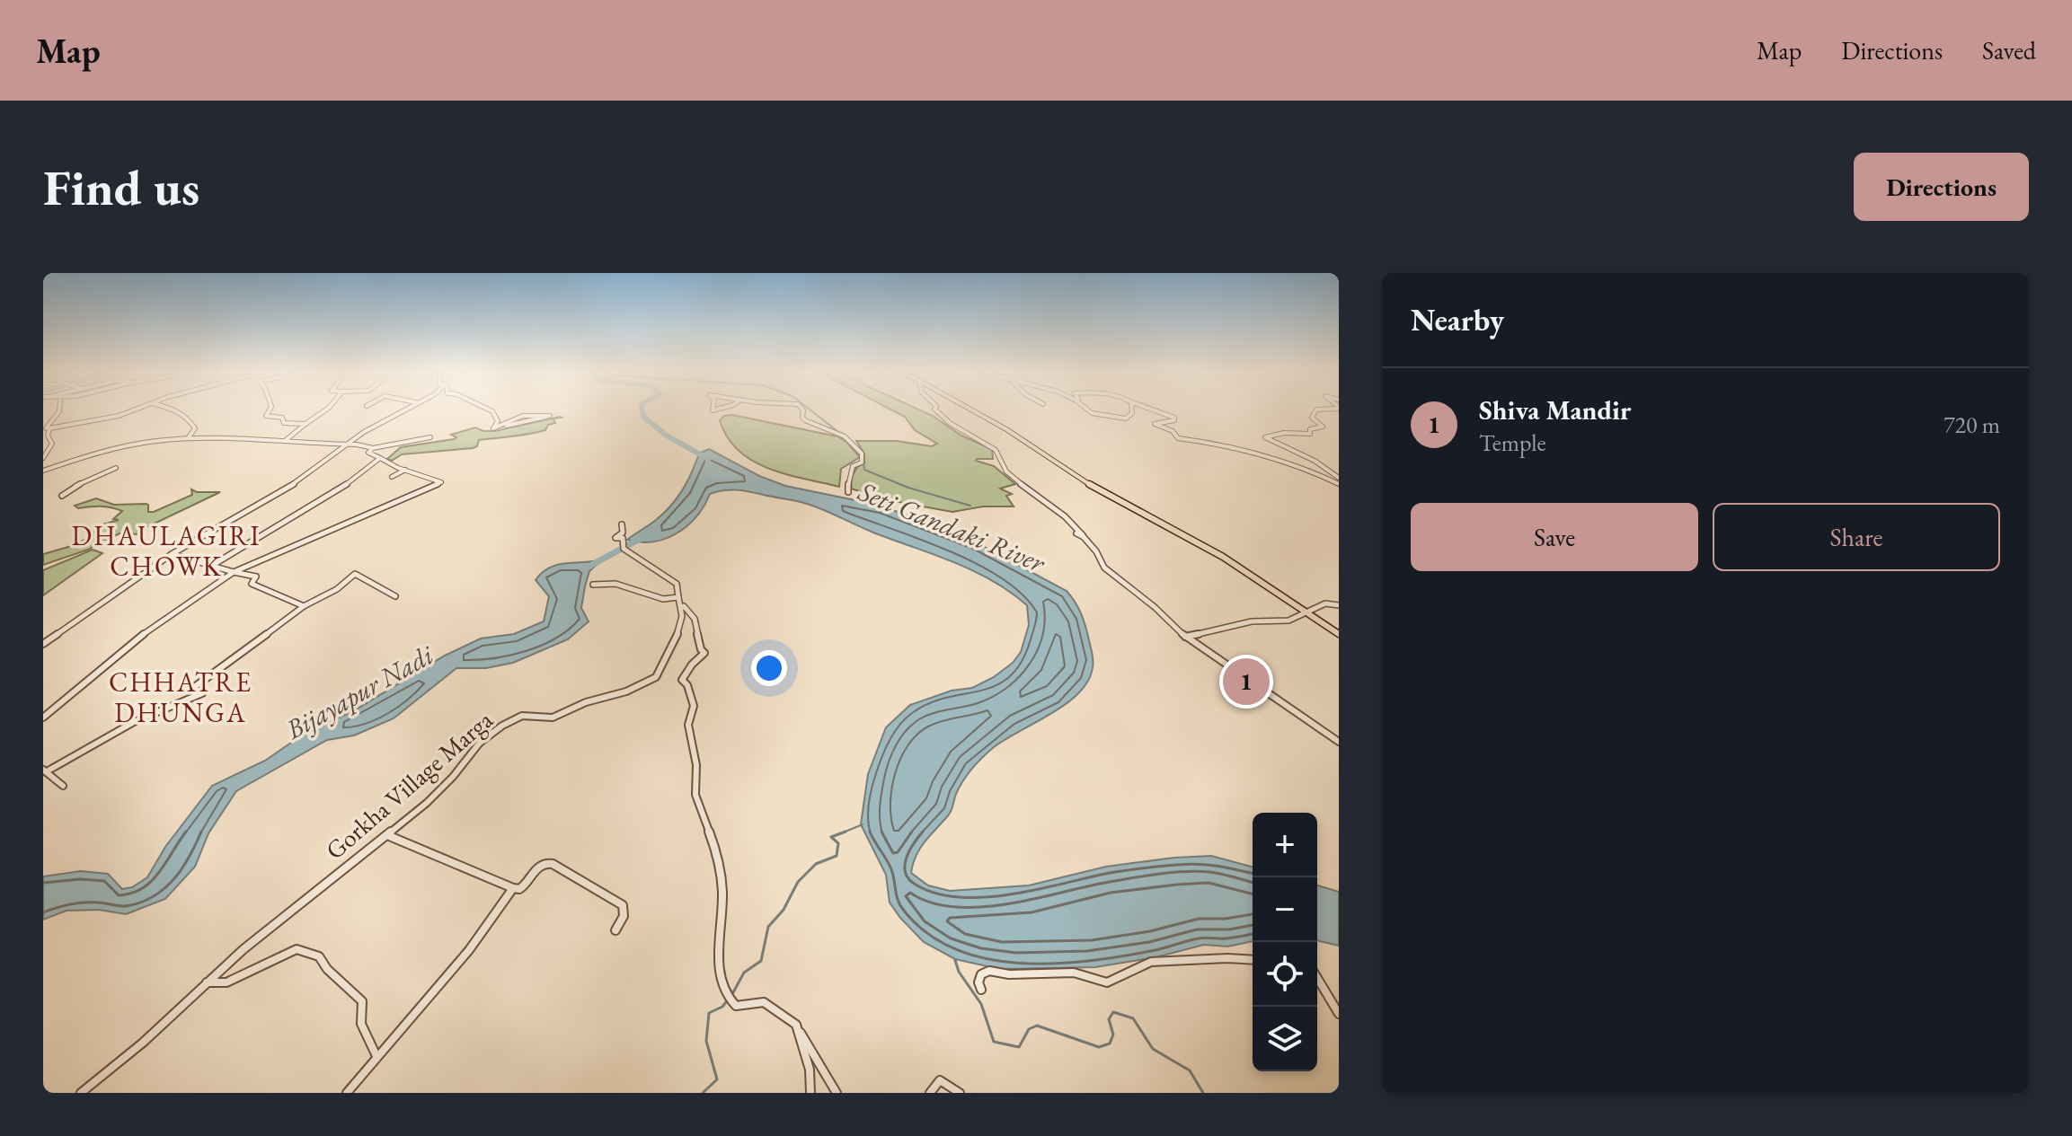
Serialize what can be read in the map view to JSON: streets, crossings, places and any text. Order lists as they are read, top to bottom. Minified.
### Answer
{"streets":{"street":["Gorkha Village Marga"]},"districts":["DHAULAGIRI CHOWK","CHHATRE DHUNGA"],"water":["Seti Gandaki River","Bijayapur Nadi"],"page":{"header":"Map","nav":["Map","Directions","Saved"],"buttons":["Directions",["Save","Share"]],"title":"Find us","heading":"Nearby","list":[{"mark":"1","name":"Shiva Mandir","note":"Temple","value":"720 m"}],"pins":"1","map_buttons":["+","−"]}}
